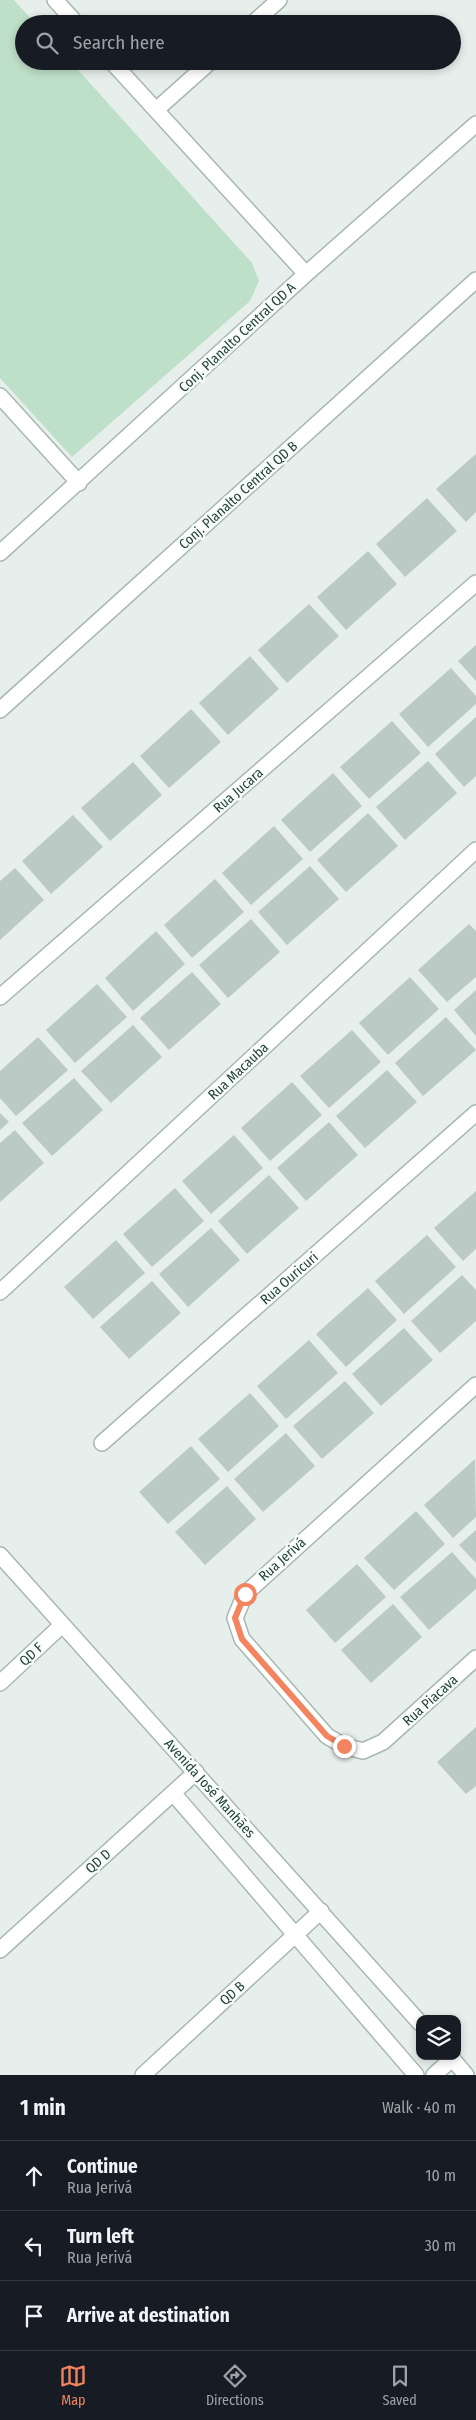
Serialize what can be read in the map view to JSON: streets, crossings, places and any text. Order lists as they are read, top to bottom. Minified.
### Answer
{"streets":{"street":["Conj. Planalto Central QD A","Conj. Planalto Central QD B","Rua Jucara","Rua Macauba","Rua Ouricuri","Rua Jerivá","QD F","Rua Piacava","Avenida José Manhães","QD D","QD B"]},"crossings":[["Rua Jerivá","Rua Piacava"],["QD F","Avenida José Manhães"],["Avenida José Manhães","QD D"],["Avenida José Manhães","QD B"]],"page":{"search":"Search here","heading":["1 min","Walk · 40 m"],"list":[["Continue","Rua Jerivá","10 m"],["Turn left","Rua Jerivá","30 m"],"Arrive at destination"],"nav":["Map","Directions","Saved"]}}
